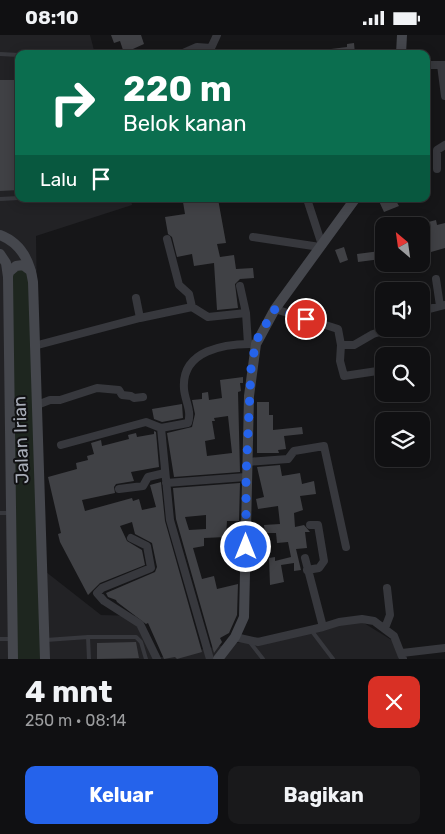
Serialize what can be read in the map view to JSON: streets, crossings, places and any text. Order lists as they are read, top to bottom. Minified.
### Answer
{"streets":{"street":["Jalan Irian"]},"north":"top left","page":{"status":"08:10","turn":["220 m","Belok kanan"],"then":"Lalu","heading":["4 mnt","250 m · 08:14"],"buttons":["Keluar","Bagikan"]}}
